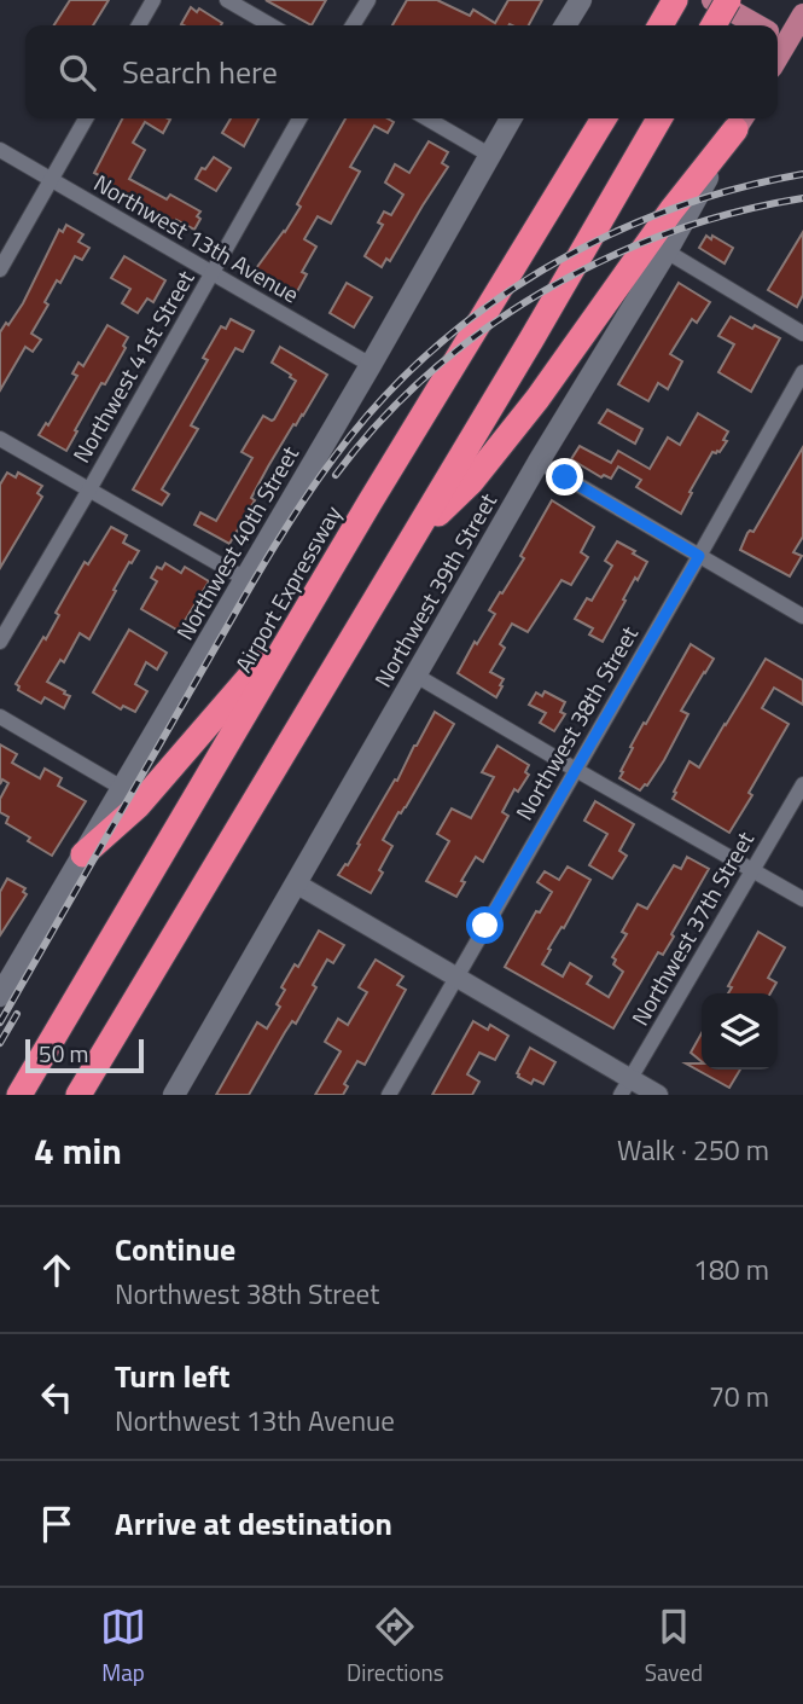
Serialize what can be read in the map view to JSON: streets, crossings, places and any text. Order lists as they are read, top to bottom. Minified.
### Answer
{"streets":{"highway":["Airport Expressway"],"main road":["Northwest 40th Street","Northwest 39th Street"],"street":["Northwest 13th Avenue","Northwest 41st Street","Northwest 38th Street","Northwest 37th Street"]},"crossings":[["Northwest 13th Avenue","Northwest 41st Street"],["Northwest 13th Avenue","Northwest 40th Street"]],"scale_bar":"50 m","page":{"search":"Search here","scale":"50 m","heading":["4 min","Walk · 250 m"],"list":[["Continue","Northwest 38th Street","180 m"],["Turn left","Northwest 13th Avenue","70 m"],"Arrive at destination"],"nav":["Map","Directions","Saved"]}}
